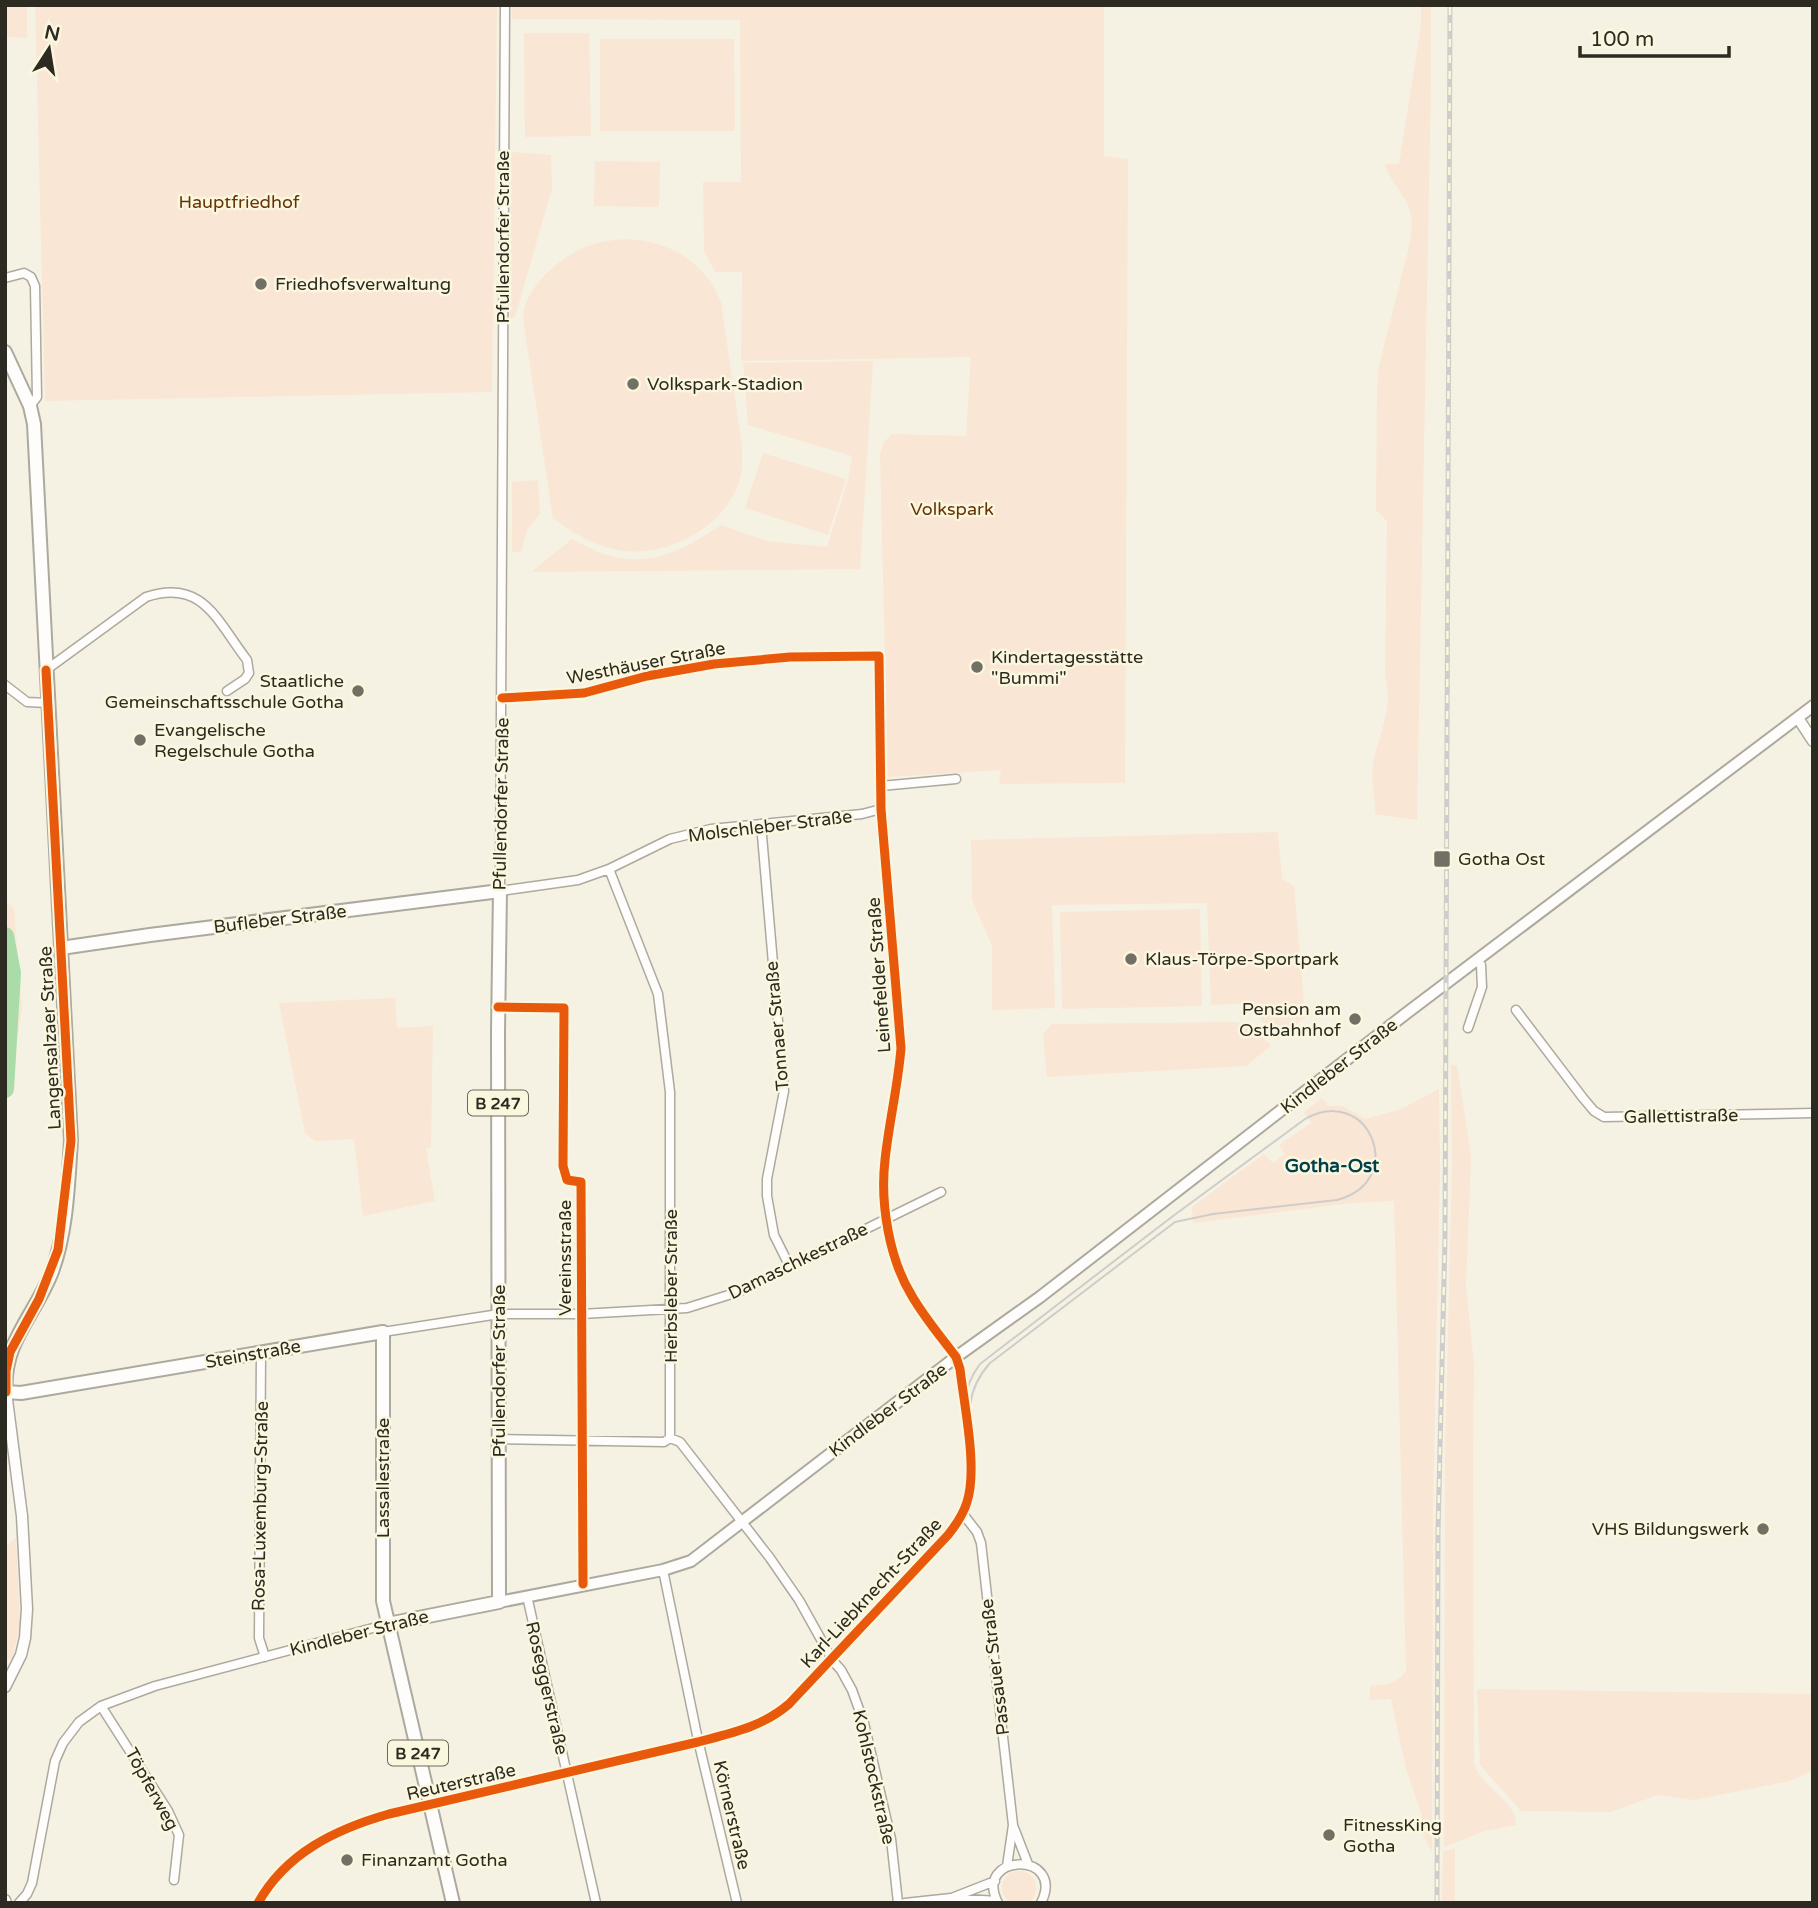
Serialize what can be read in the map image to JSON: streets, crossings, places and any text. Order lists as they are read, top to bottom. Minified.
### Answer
{"streets":{"main road":["Pfullendorfer Straße","Bufleber Straße","Langensalzaer Straße","Kindleber Straße","B 247","Steinstraße","Lassallestraße"],"street":["Westhäuser Straße","Molschleber Straße","Leinefelder Straße","Tonnaer Straße","Gallettistraße","Vereinsstraße","Damaschkestraße","Herbsleber Straße","Rosa-Luxemburg-Straße","Karl-Liebknecht-Straße","Passauer Straße","Roseggerstraße","Kohlstockstraße","Reuterstraße","Töpferweg","Körnerstraße"]},"crossings":[["Pfullendorfer Straße","Westhäuser Straße"],["Pfullendorfer Straße","Molschleber Straße"],["Pfullendorfer Straße","Bufleber Straße"],["Pfullendorfer Straße","Kindleber Straße"],["Pfullendorfer Straße","Vereinsstraße"],["Pfullendorfer Straße","Damaschkestraße"],["Pfullendorfer Straße","Steinstraße"],["Westhäuser Straße","Leinefelder Straße"],["Molschleber Straße","Bufleber Straße"],["Molschleber Straße","Leinefelder Straße"],["Molschleber Straße","Tonnaer Straße"],["Molschleber Straße","Herbsleber Straße"],["Bufleber Straße","Langensalzaer Straße"],["Leinefelder Straße","Kindleber Straße"],["Leinefelder Straße","Damaschkestraße"],["Leinefelder Straße","Karl-Liebknecht-Straße"],["Tonnaer Straße","Damaschkestraße"],["Langensalzaer Straße","Steinstraße"],["Kindleber Straße","B 247"],["Kindleber Straße","Vereinsstraße"],["Kindleber Straße","Lassallestraße"],["Kindleber Straße","Rosa-Luxemburg-Straße"],["Kindleber Straße","Karl-Liebknecht-Straße"],["Kindleber Straße","Roseggerstraße"],["Kindleber Straße","Töpferweg"],["Kindleber Straße","Körnerstraße"],["B 247","Lassallestraße"],["B 247","Reuterstraße"],["Vereinsstraße","Damaschkestraße"],["Damaschkestraße","Herbsleber Straße"],["Damaschkestraße","Steinstraße"],["Steinstraße","Lassallestraße"],["Steinstraße","Rosa-Luxemburg-Straße"],["Karl-Liebknecht-Straße","Passauer Straße"],["Karl-Liebknecht-Straße","Kohlstockstraße"],["Karl-Liebknecht-Straße","Reuterstraße"],["Karl-Liebknecht-Straße","Körnerstraße"],["Roseggerstraße","Reuterstraße"],["Reuterstraße","Körnerstraße"]],"districts":["Gotha-Ost"],"parks":["Hauptfriedhof","Volkspark"],"places":{"other":["Friedhofsverwaltung","Volkspark-Stadion","Kindertagesstätte \"Bummi\"","Staatliche Gemeinschaftsschule Gotha","Evangelische Regelschule Gotha","Klaus-Törpe-Sportpark","Pension am Ostbahnhof","VHS Bildungswerk","FitnessKing Gotha","Finanzamt Gotha"],"transit":["Gotha Ost"]},"scale_bar":"100 m","north":"top"}
